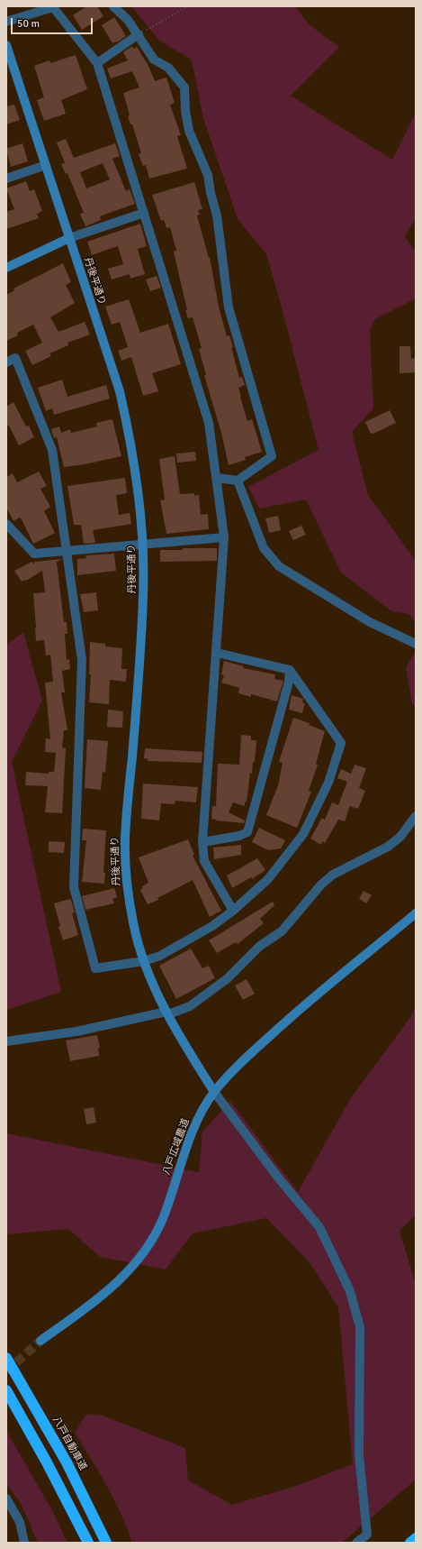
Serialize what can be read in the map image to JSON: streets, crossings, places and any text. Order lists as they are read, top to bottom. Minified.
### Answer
{"streets":{"highway":["八戸自動車道"],"street":["丹後平通り","八戸広域農道"]},"crossings":[["丹後平通り","八戸広域農道"]],"scale_bar":"50 m"}
